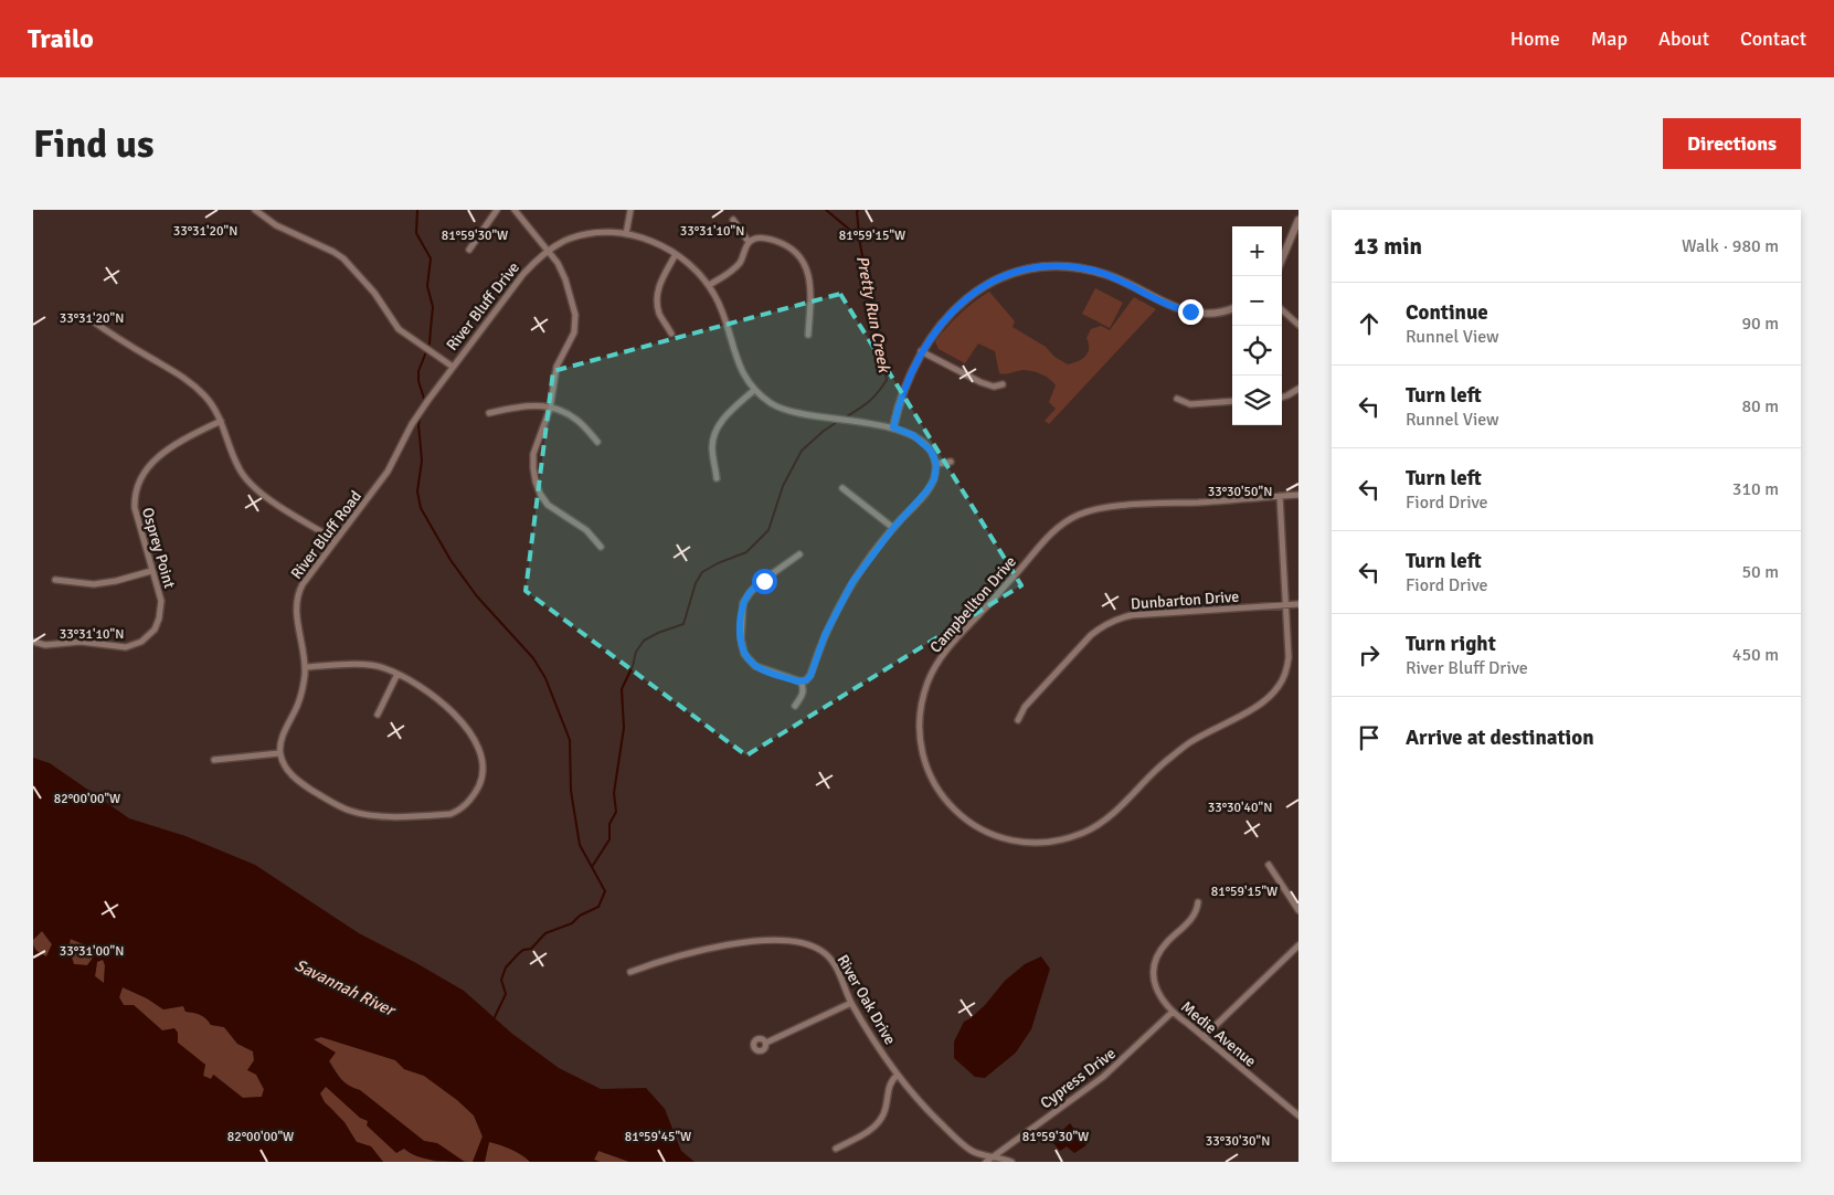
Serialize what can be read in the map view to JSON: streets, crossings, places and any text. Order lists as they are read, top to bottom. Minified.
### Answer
{"streets":{"street":["River Bluff Drive","River Bluff Road","Osprey Point","Dunbarton Drive","Campbellton Drive","River Oak Drive","Medie Avenue","Cypress Drive"]},"crossings":[["River Bluff Drive","River Bluff Road"],["Dunbarton Drive","Campbellton Drive"],["River Oak Drive","Cypress Drive"],["Medie Avenue","Cypress Drive"]],"water":["Pretty Run Creek","Savannah River"],"page":{"header":"Trailo","nav":["Home","Map","About","Contact"],"buttons":"Directions","title":"Find us","heading":["13 min","Walk · 980 m"],"map_buttons":["+","−"],"list":[["Continue","Runnel View","90 m"],["Turn left","Runnel View","80 m"],["Turn left","Fiord Drive","310 m"],["Turn left","Fiord Drive","50 m"],["Turn right","River Bluff Drive","450 m"],"Arrive at destination"]},"coordinates":["33°31'20\"N","33°31'10\"N","81°59'30\"W","81°59'15\"W","33°30'50\"N","82°00'00\"W","33°30'40\"N","33°31'00\"N","81°59'45\"W","33°30'30\"N"]}
